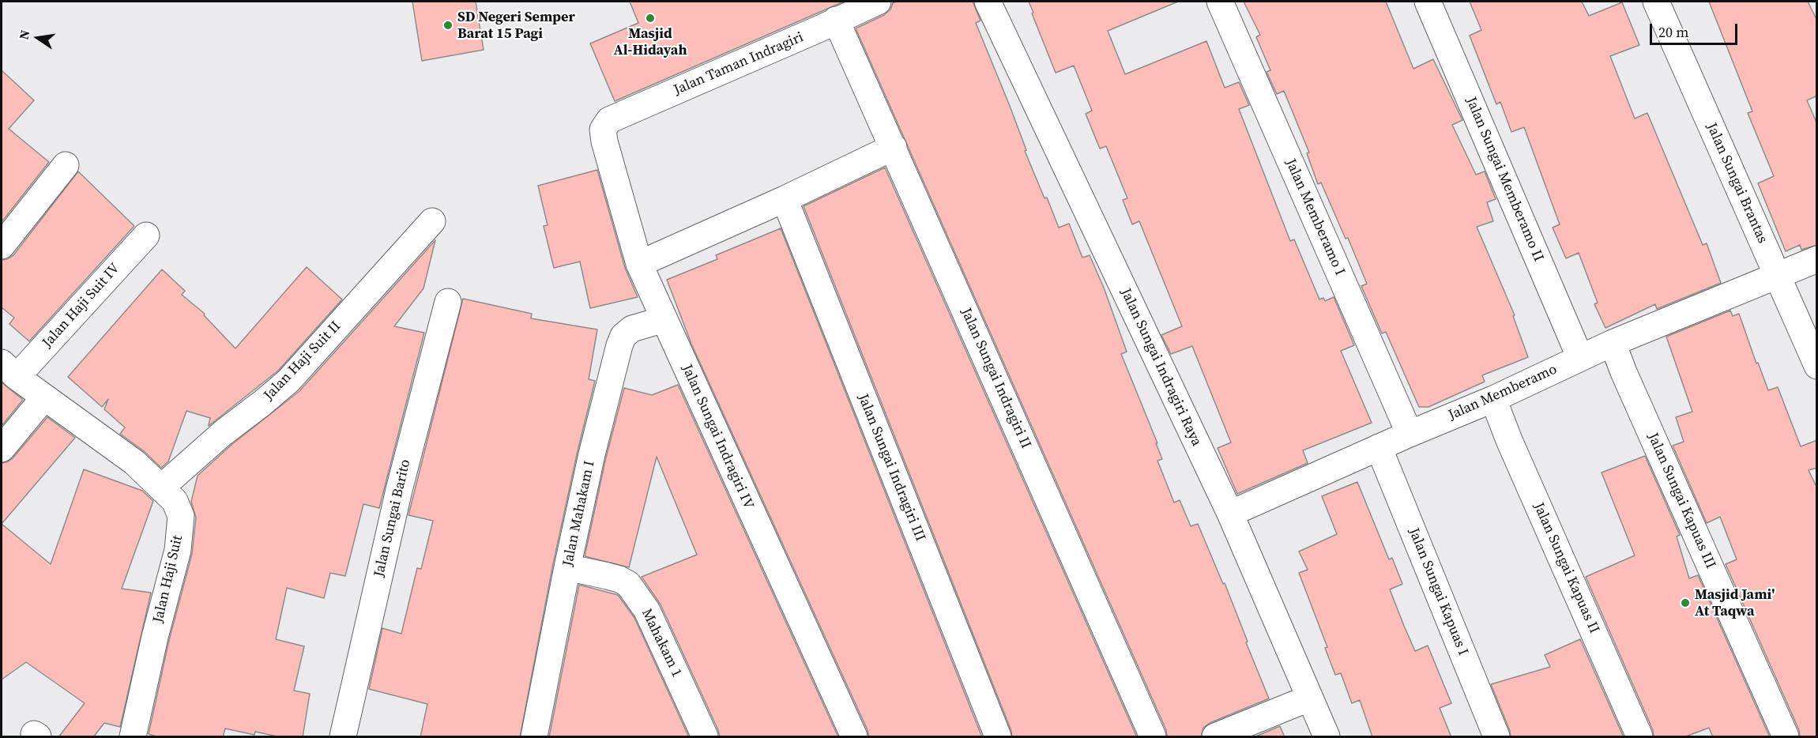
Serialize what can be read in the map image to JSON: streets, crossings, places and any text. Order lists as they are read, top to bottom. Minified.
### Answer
{"streets":{"street":["Jalan Taman Indragiri","Jalan Sungai Memberamo II","Jalan Sungai Brantas","Jalan Memberamo I","Jalan Haji Suit IV","Jalan Haji Suit II","Jalan Sungai Indragiri Raya","Jalan Sungai Indragiri II","Jalan Memberamo","Jalan Sungai Indragiri IV","Jalan Sungai Indragiri III","Jalan Sungai Kapuas III","Jalan Mahakam I","Jalan Sungai Barito","Jalan Sungai Kapuas II","Jalan Haji Suit","Jalan Sungai Kapuas I","Mahakam 1"]},"crossings":[["Jalan Taman Indragiri","Jalan Sungai Indragiri II"],["Jalan Taman Indragiri","Jalan Sungai Indragiri IV"],["Jalan Sungai Memberamo II","Jalan Memberamo"],["Jalan Sungai Brantas","Jalan Memberamo"],["Jalan Memberamo I","Jalan Memberamo"],["Jalan Haji Suit IV","Jalan Haji Suit"],["Jalan Haji Suit II","Jalan Haji Suit"],["Jalan Sungai Indragiri Raya","Jalan Memberamo"],["Jalan Memberamo","Jalan Sungai Kapuas III"],["Jalan Memberamo","Jalan Sungai Kapuas II"],["Jalan Memberamo","Jalan Sungai Kapuas I"],["Jalan Sungai Indragiri IV","Jalan Mahakam I"],["Jalan Mahakam I","Mahakam 1"]],"places":["Masjid Al-Hidayah","SD Negeri Semper Barat 15 Pagi","Masjid Jami' At Taqwa"],"scale_bar":"20 m","north":"left"}
